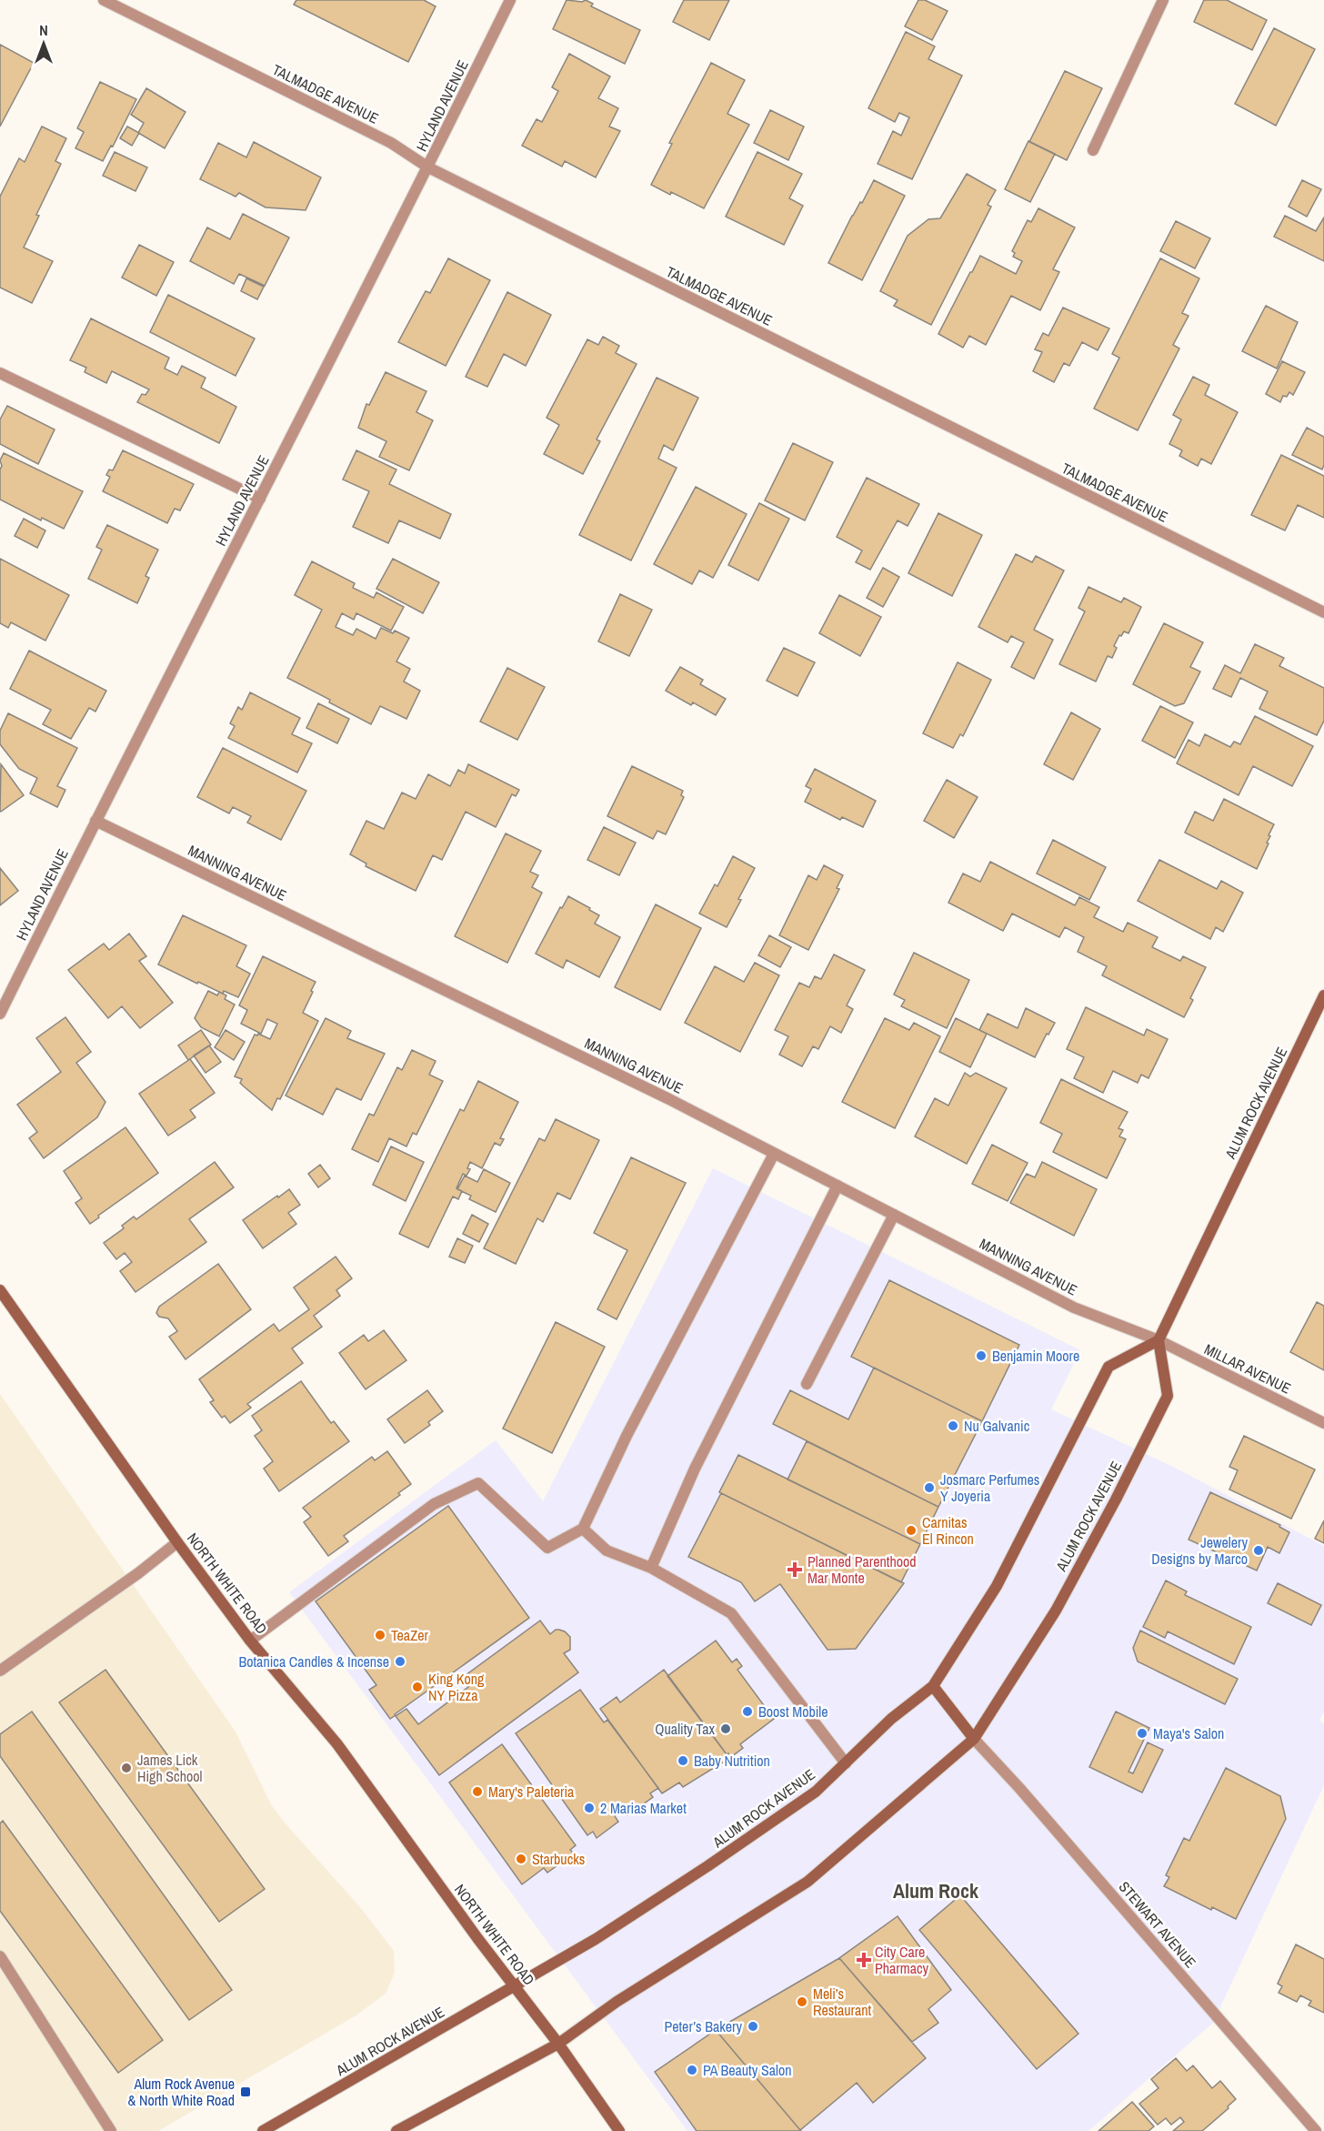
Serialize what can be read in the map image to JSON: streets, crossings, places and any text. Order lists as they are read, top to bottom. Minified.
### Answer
{"streets":{"main road":["ALUM ROCK AVENUE","NORTH WHITE ROAD"],"street":["TALMADGE AVENUE","HYLAND AVENUE","MANNING AVENUE","MILLAR AVENUE","STEWART AVENUE"]},"crossings":[["TALMADGE AVENUE","HYLAND AVENUE"],["HYLAND AVENUE","MANNING AVENUE"],["MANNING AVENUE","ALUM ROCK AVENUE"],["MANNING AVENUE","MILLAR AVENUE"],["ALUM ROCK AVENUE","MILLAR AVENUE"],["ALUM ROCK AVENUE","NORTH WHITE ROAD"],["ALUM ROCK AVENUE","STEWART AVENUE"]],"districts":["Alum Rock"],"places":{"other":["Benjamin Moore","Nu Galvanic","Josmarc Perfumes Y Joyeria","Carnitas El Rincon","Jewelery Designs by Marco","TeaZer","Botanica Candles & Incense","King Kong NY Pizza","Boost Mobile","Quality Tax","Maya's Salon","Baby Nutrition","James Lick High School","Mary's Paleteria","2 Marias Market","Starbucks","Meli’s Restaurant","Peter’s Bakery","PA Beauty Salon"],"health":["Planned Parenthood Mar Monte","City Care Pharmacy"],"transit":["Alum Rock Avenue & North White Road"]},"north":"top"}
